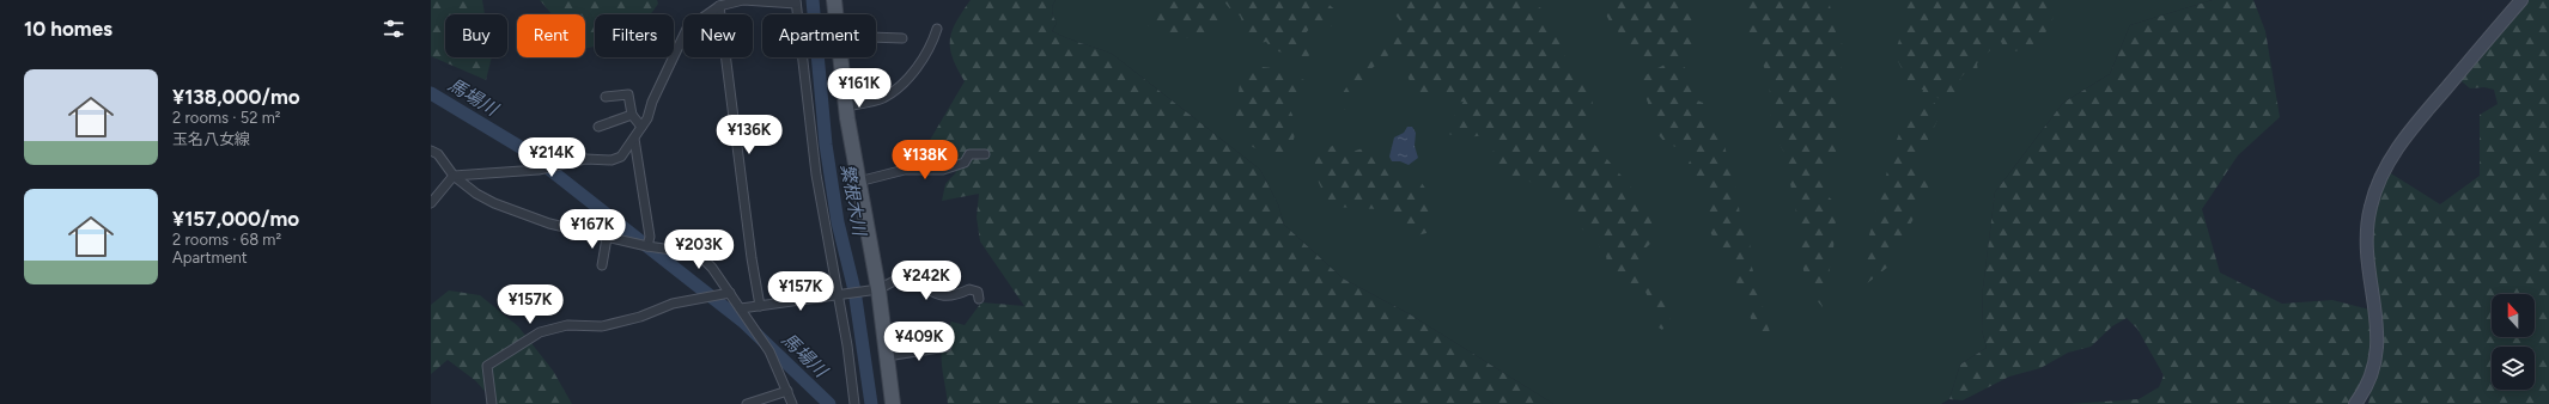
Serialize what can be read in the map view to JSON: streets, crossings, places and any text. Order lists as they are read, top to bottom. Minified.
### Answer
{"water":["馬場川","繁根木川"],"north":"top","page":{"heading":"10 homes","chip":["Buy","Rent","Filters","New","Apartment"],"list":[{"name":"¥138,000/mo","note":"2 rooms · 52 m² · 玉名八女線"},{"name":"¥157,000/mo","note":"2 rooms · 68 m² · Apartment"}],"price":["¥161K","¥136K","¥214K","¥138K","¥167K","¥203K","¥242K","¥157K","¥157K","¥409K"]}}
